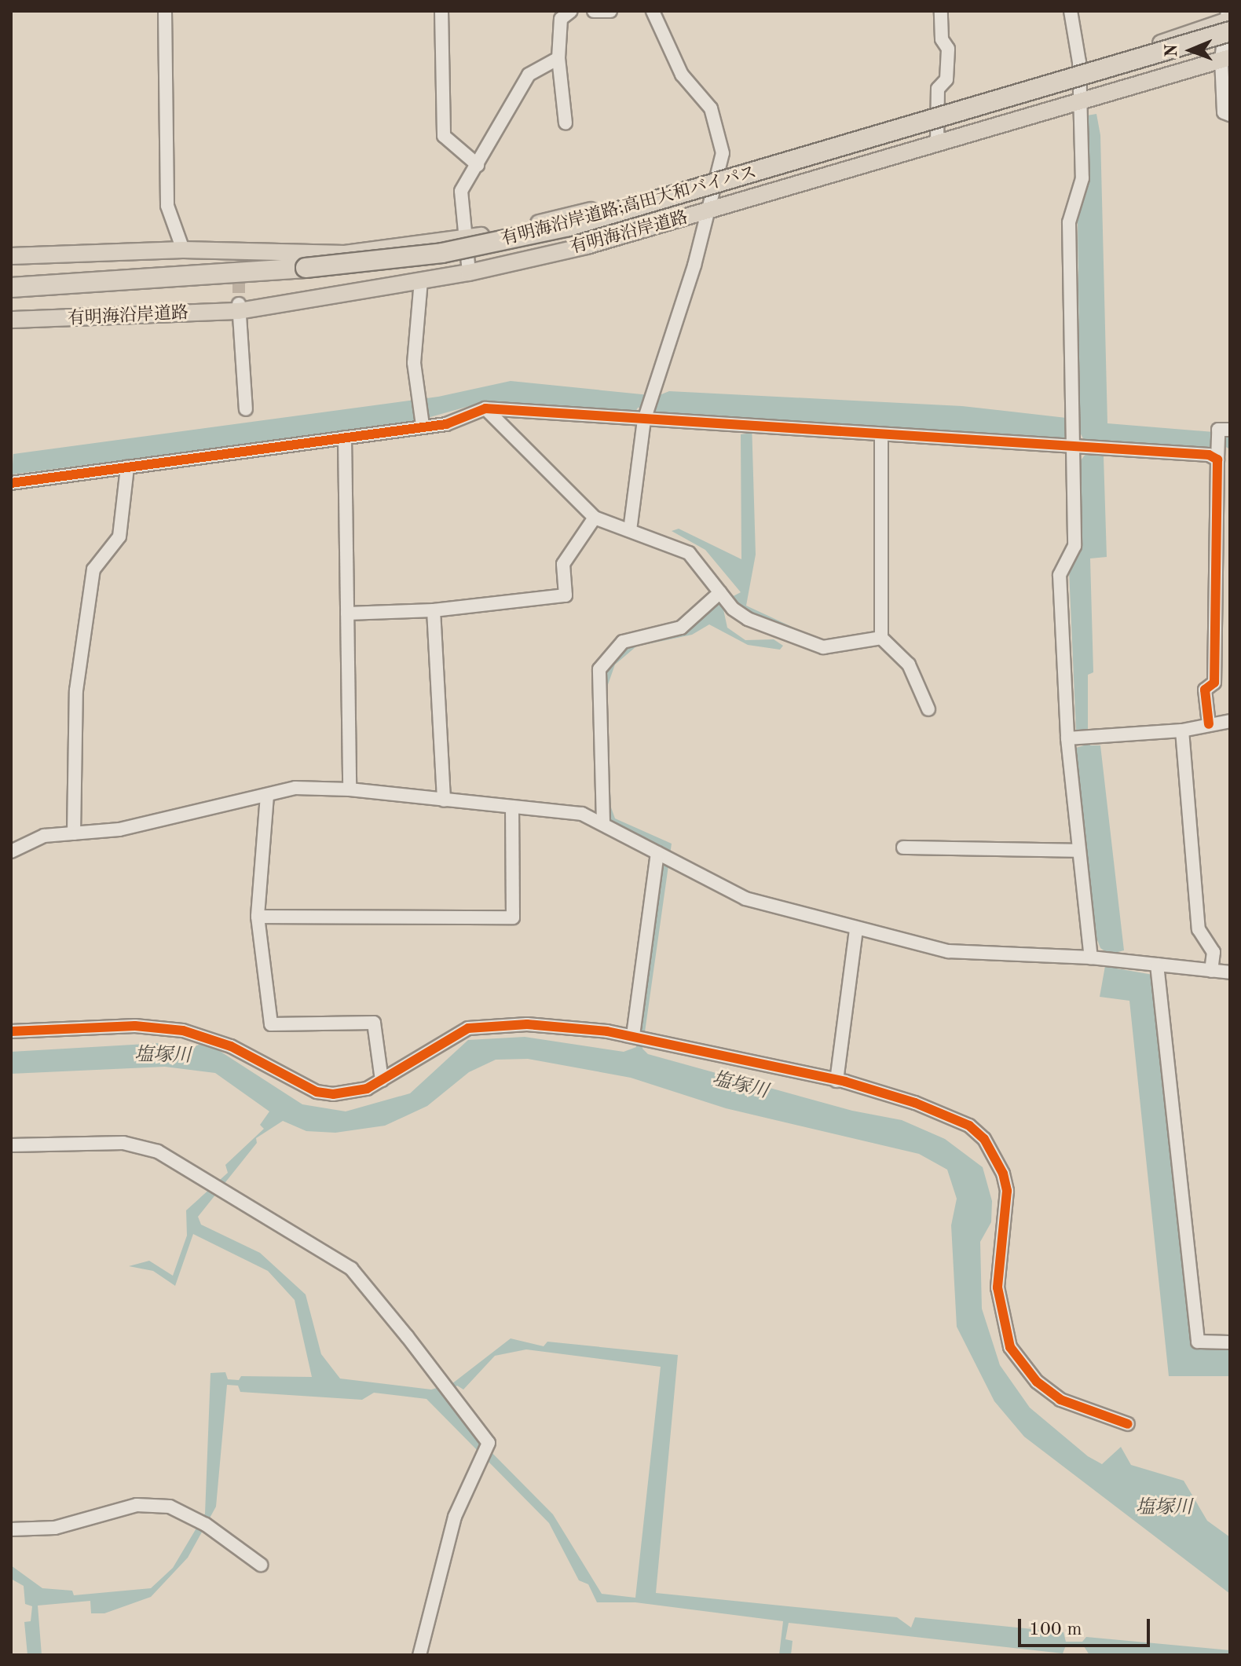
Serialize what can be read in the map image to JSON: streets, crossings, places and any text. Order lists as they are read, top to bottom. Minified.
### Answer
{"streets":{"highway":["有明海沿岸道路;高田大和バイパス"],"main road":["有明海沿岸道路"]},"crossings":[["有明海沿岸道路;高田大和バイパス","有明海沿岸道路"]],"water":["塩塚川"],"scale_bar":"100 m","north":"left"}
